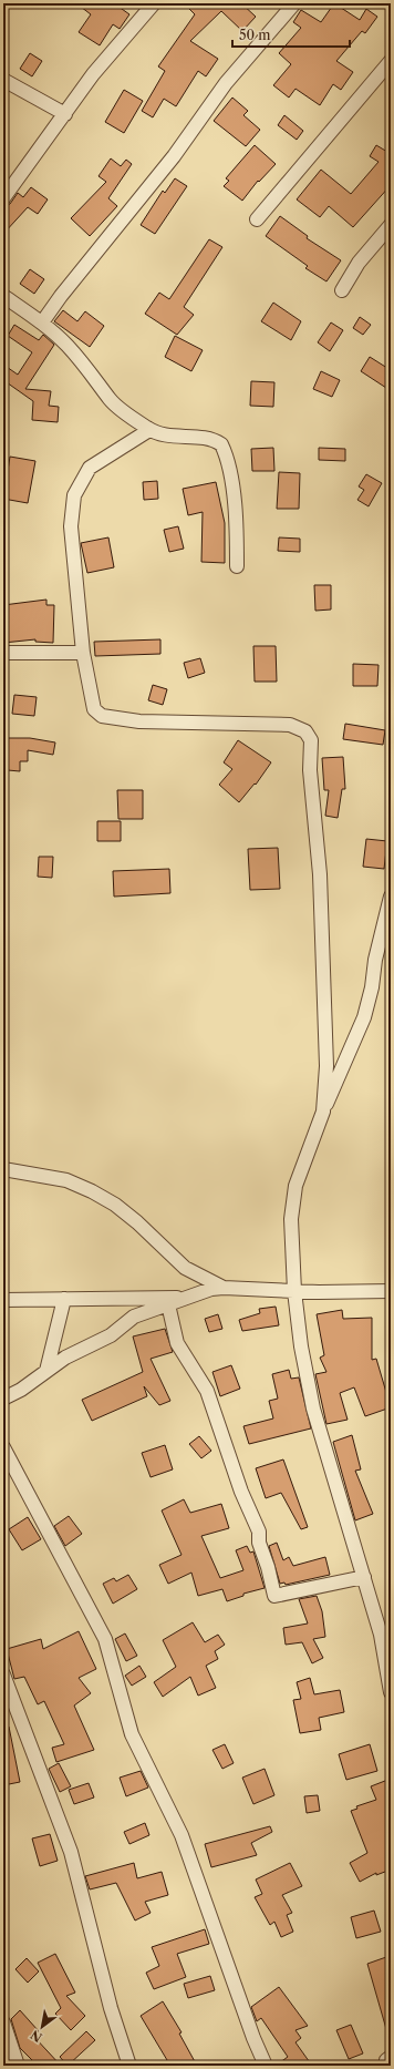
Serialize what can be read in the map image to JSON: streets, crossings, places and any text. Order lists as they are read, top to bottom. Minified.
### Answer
{"scale_bar":"50 m","north":"bottom left"}
